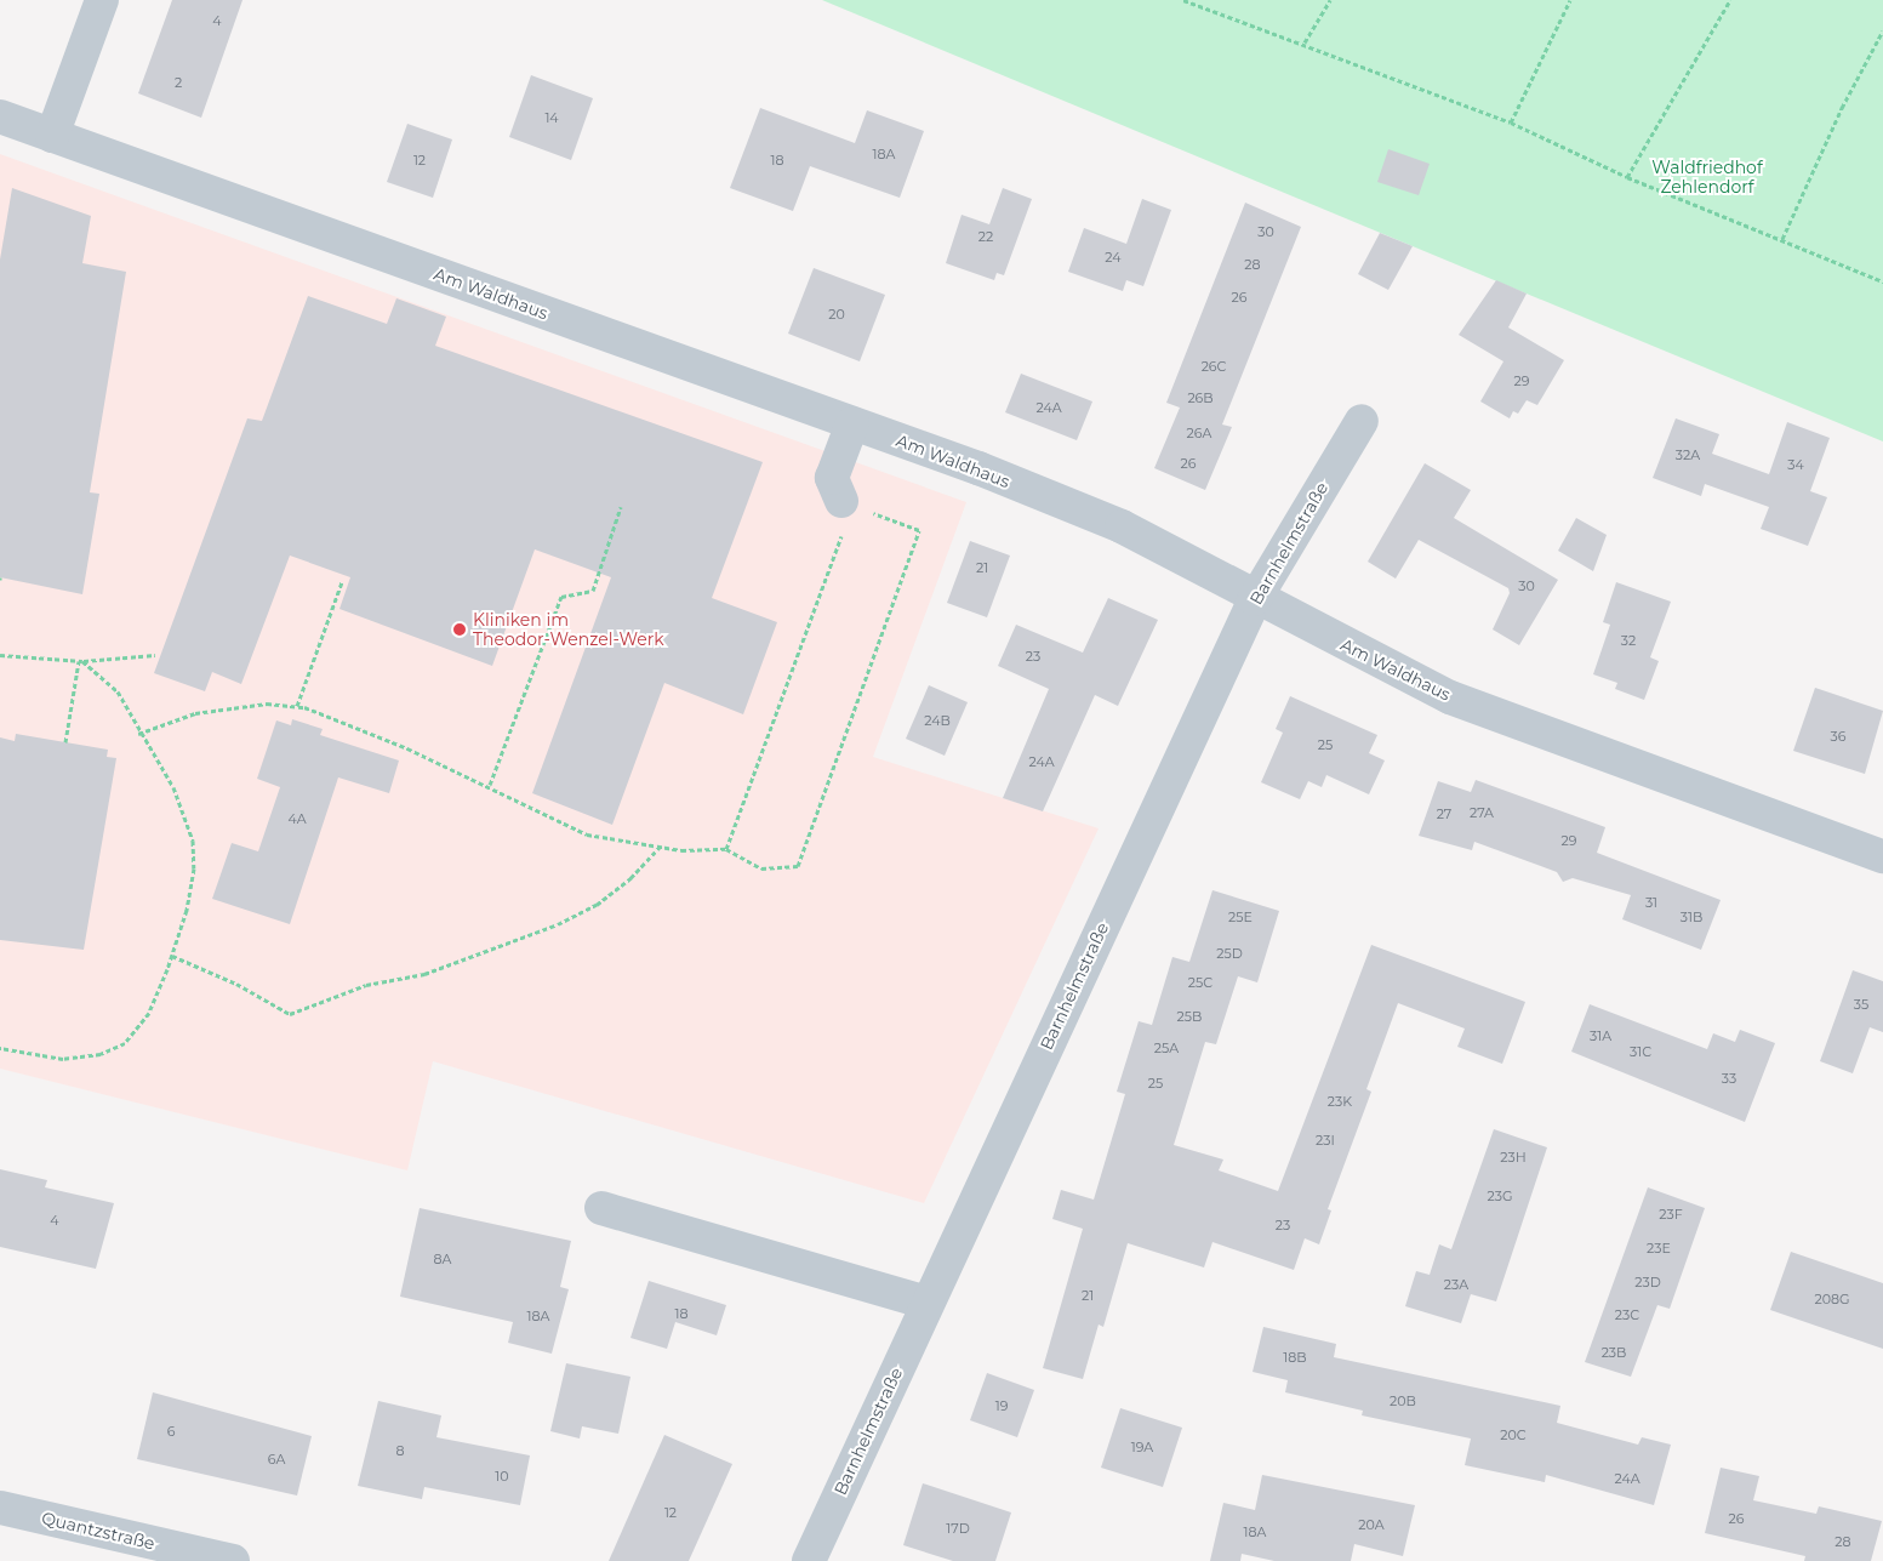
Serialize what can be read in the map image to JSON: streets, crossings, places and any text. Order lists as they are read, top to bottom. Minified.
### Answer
{"streets":{"street":["Am Waldhaus","Barnhelmstraße","Quantzstraße"]},"crossings":[["Am Waldhaus","Barnhelmstraße"]],"parks":["Waldfriedhof Zehlendorf"],"places":["Kliniken im Theodor-Wenzel-Werk"],"house_numbers":["4","2","14","18A","12","18","30","22","24","28","26","20","26C","29","26B","24A","26A","32A","26","34","21","30","32","23","24B","36","25","24A","27A","27","4A","29","31","25E","31B","25D","25C","35","25B","31A","25A","31C","33","25","23K","23I","23H","23G","23F","4","23","23E","8A","23D","23A","21","208G","18","23C","18A","23B","18B","20B","19","6","20C","19A","8","6A","10","24A","12","26","20A","17D","18A","28"]}
